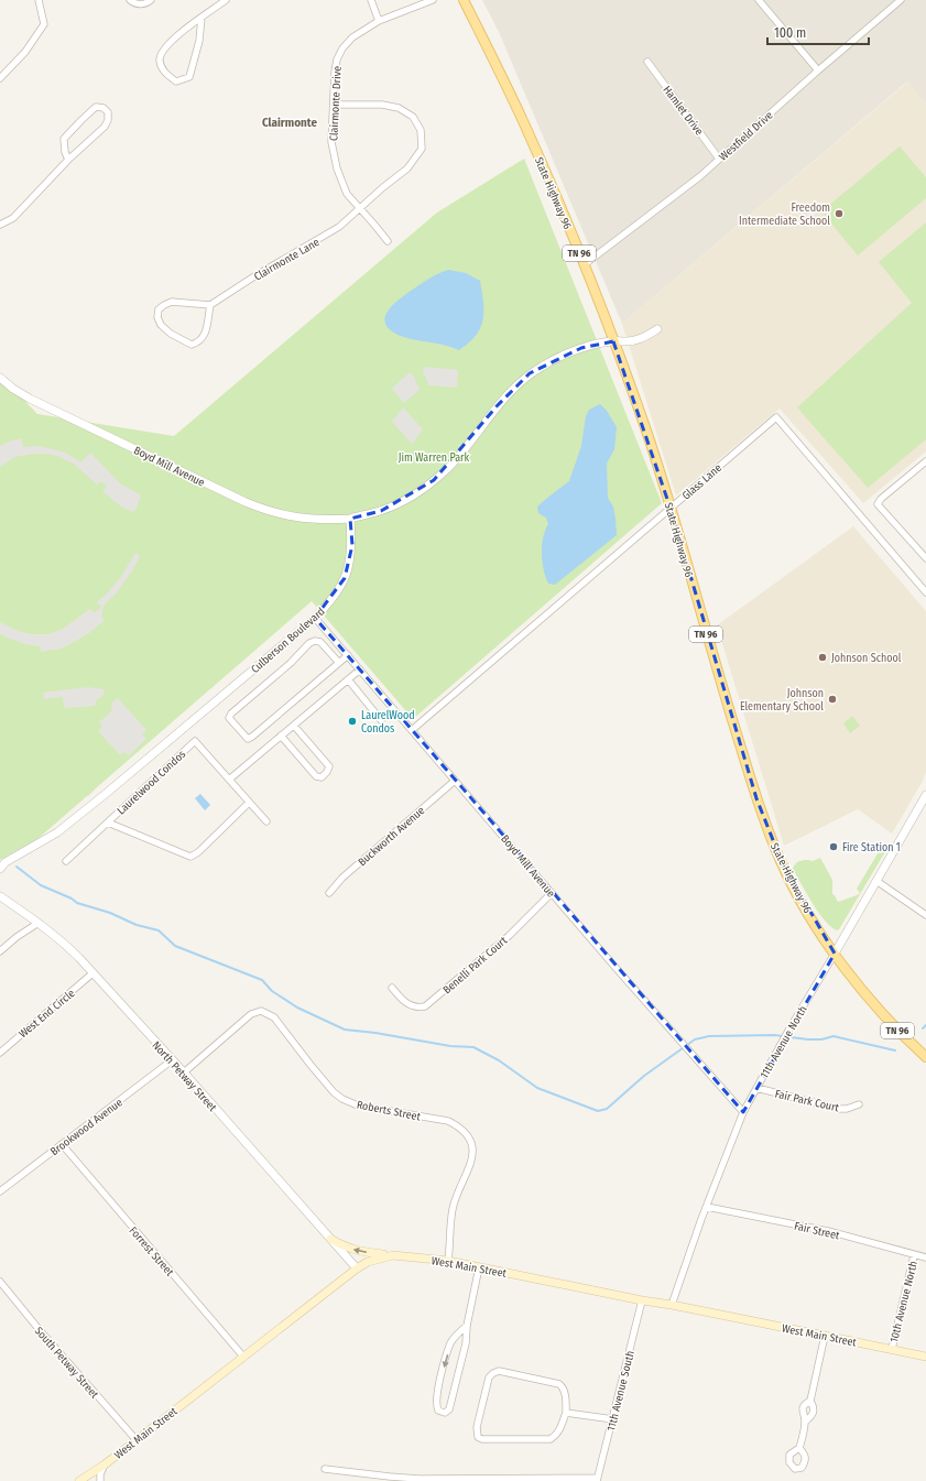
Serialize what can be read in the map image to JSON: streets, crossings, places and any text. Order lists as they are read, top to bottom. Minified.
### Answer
{"streets":{"main road":["State Highway 96","TN 96","West Main Street"],"street":["Clairmonte Drive","Hamlet Drive","Westfield Drive","Clairmonte Lane","Boyd Mill Avenue","Glass Lane","Culberson Boulevard","Laurelwood Condos","Buckworth Avenue","Benelli Park Court","West End Circle","11th Avenue North","North Petway Street","Fair Park Court","Roberts Street","Brookwood Avenue","Fair Street","Forrest Street","10th Avenue North","South Petway Street","11th Avenue South"]},"crossings":[["Clairmonte Drive","Clairmonte Lane"],["Hamlet Drive","Westfield Drive"],["Westfield Drive","State Highway 96"],["State Highway 96","Glass Lane"],["State Highway 96","11th Avenue North"],["Boyd Mill Avenue","Glass Lane"],["Boyd Mill Avenue","Culberson Boulevard"],["Boyd Mill Avenue","Buckworth Avenue"],["Boyd Mill Avenue","Benelli Park Court"],["Boyd Mill Avenue","11th Avenue North"],["West End Circle","North Petway Street"],["11th Avenue North","Fair Park Court"],["11th Avenue North","Fair Street"],["11th Avenue North","West Main Street"],["North Petway Street","Roberts Street"],["North Petway Street","Brookwood Avenue"],["North Petway Street","West Main Street"],["Roberts Street","West Main Street"],["Brookwood Avenue","Forrest Street"],["Fair Street","10th Avenue North"],["Forrest Street","West Main Street"],["West Main Street","10th Avenue North"],["West Main Street","South Petway Street"],["West Main Street","11th Avenue South"]],"districts":["Clairmonte"],"parks":["Jim Warren Park"],"places":["Freedom Intermediate School","Johnson School","Johnson Elementary School","LaurelWood Condos","Fire Station 1"],"scale_bar":"100 m"}
